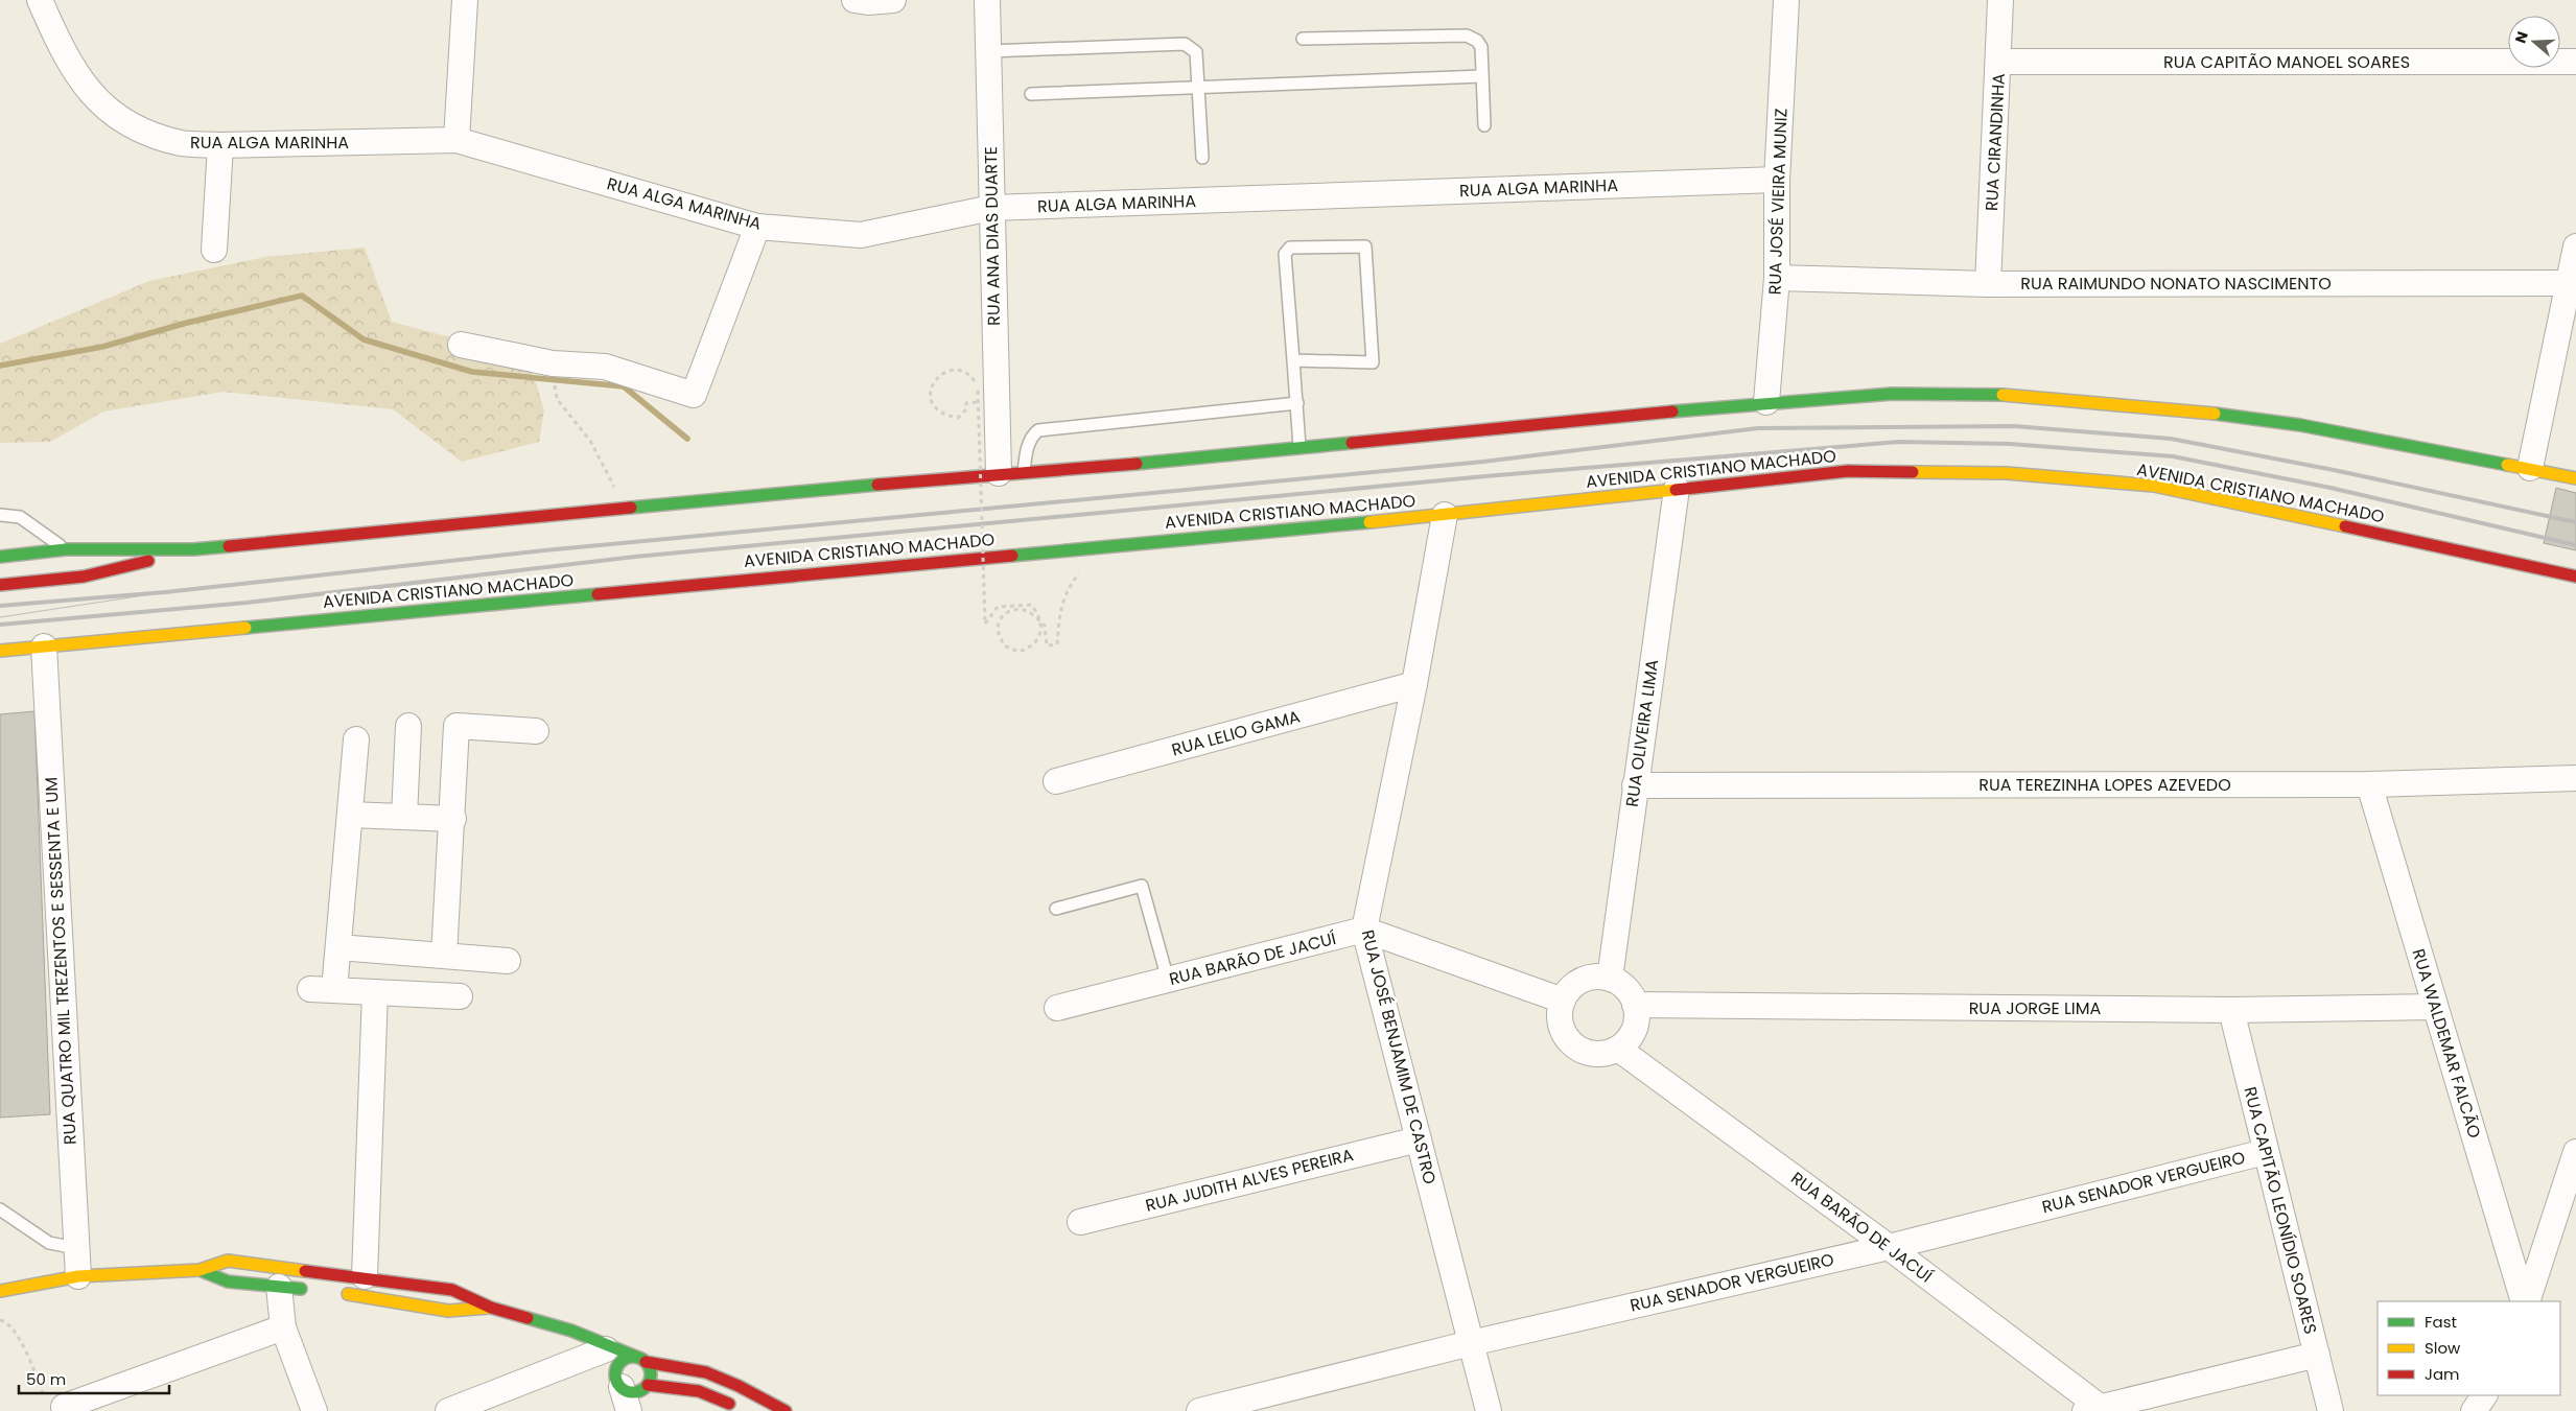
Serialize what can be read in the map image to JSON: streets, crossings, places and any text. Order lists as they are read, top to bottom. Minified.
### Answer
{"streets":{"main road":["AVENIDA CRISTIANO MACHADO"],"street":["RUA CAPITÃO MANOEL SOARES","RUA ALGA MARINHA","RUA CIRANDINHA","RUA JOSÉ VIEIRA MUNIZ","RUA ANA DIAS DUARTE","RUA RAIMUNDO NONATO NASCIMENTO","RUA LELIO GAMA","RUA OLIVEIRA LIMA","RUA TEREZINHA LOPES AZEVEDO","RUA BARÃO DE JACUÍ","RUA QUATRO MIL TREZENTOS E SESSENTA E UM","RUA JORGE LIMA","RUA WALDEMAR FALCÃO","RUA JOSÉ BENJAMIM DE CASTRO","RUA JUDITH ALVES PEREIRA","RUA SENADOR VERGUEIRO","RUA CAPITÃO LEONÍDIO SOARES"]},"crossings":[["RUA CAPITÃO MANOEL SOARES","RUA CIRANDINHA"],["RUA ALGA MARINHA","RUA JOSÉ VIEIRA MUNIZ"],["RUA ALGA MARINHA","RUA ANA DIAS DUARTE"],["RUA CIRANDINHA","RUA RAIMUNDO NONATO NASCIMENTO"],["RUA JOSÉ VIEIRA MUNIZ","RUA RAIMUNDO NONATO NASCIMENTO"],["AVENIDA CRISTIANO MACHADO","RUA OLIVEIRA LIMA"],["AVENIDA CRISTIANO MACHADO","RUA QUATRO MIL TREZENTOS E SESSENTA E UM"],["AVENIDA CRISTIANO MACHADO","RUA JOSÉ BENJAMIM DE CASTRO"],["RUA LELIO GAMA","RUA JOSÉ BENJAMIM DE CASTRO"],["RUA OLIVEIRA LIMA","RUA TEREZINHA LOPES AZEVEDO"],["RUA OLIVEIRA LIMA","RUA BARÃO DE JACUÍ"],["RUA OLIVEIRA LIMA","RUA JORGE LIMA"],["RUA TEREZINHA LOPES AZEVEDO","RUA WALDEMAR FALCÃO"],["RUA BARÃO DE JACUÍ","RUA JORGE LIMA"],["RUA BARÃO DE JACUÍ","RUA JOSÉ BENJAMIM DE CASTRO"],["RUA BARÃO DE JACUÍ","RUA SENADOR VERGUEIRO"],["RUA JORGE LIMA","RUA WALDEMAR FALCÃO"],["RUA JORGE LIMA","RUA CAPITÃO LEONÍDIO SOARES"],["RUA JOSÉ BENJAMIM DE CASTRO","RUA JUDITH ALVES PEREIRA"],["RUA JOSÉ BENJAMIM DE CASTRO","RUA SENADOR VERGUEIRO"],["RUA SENADOR VERGUEIRO","RUA CAPITÃO LEONÍDIO SOARES"]],"legend":["Fast","Slow","Jam"],"scale_bar":"50 m","north":"left"}
